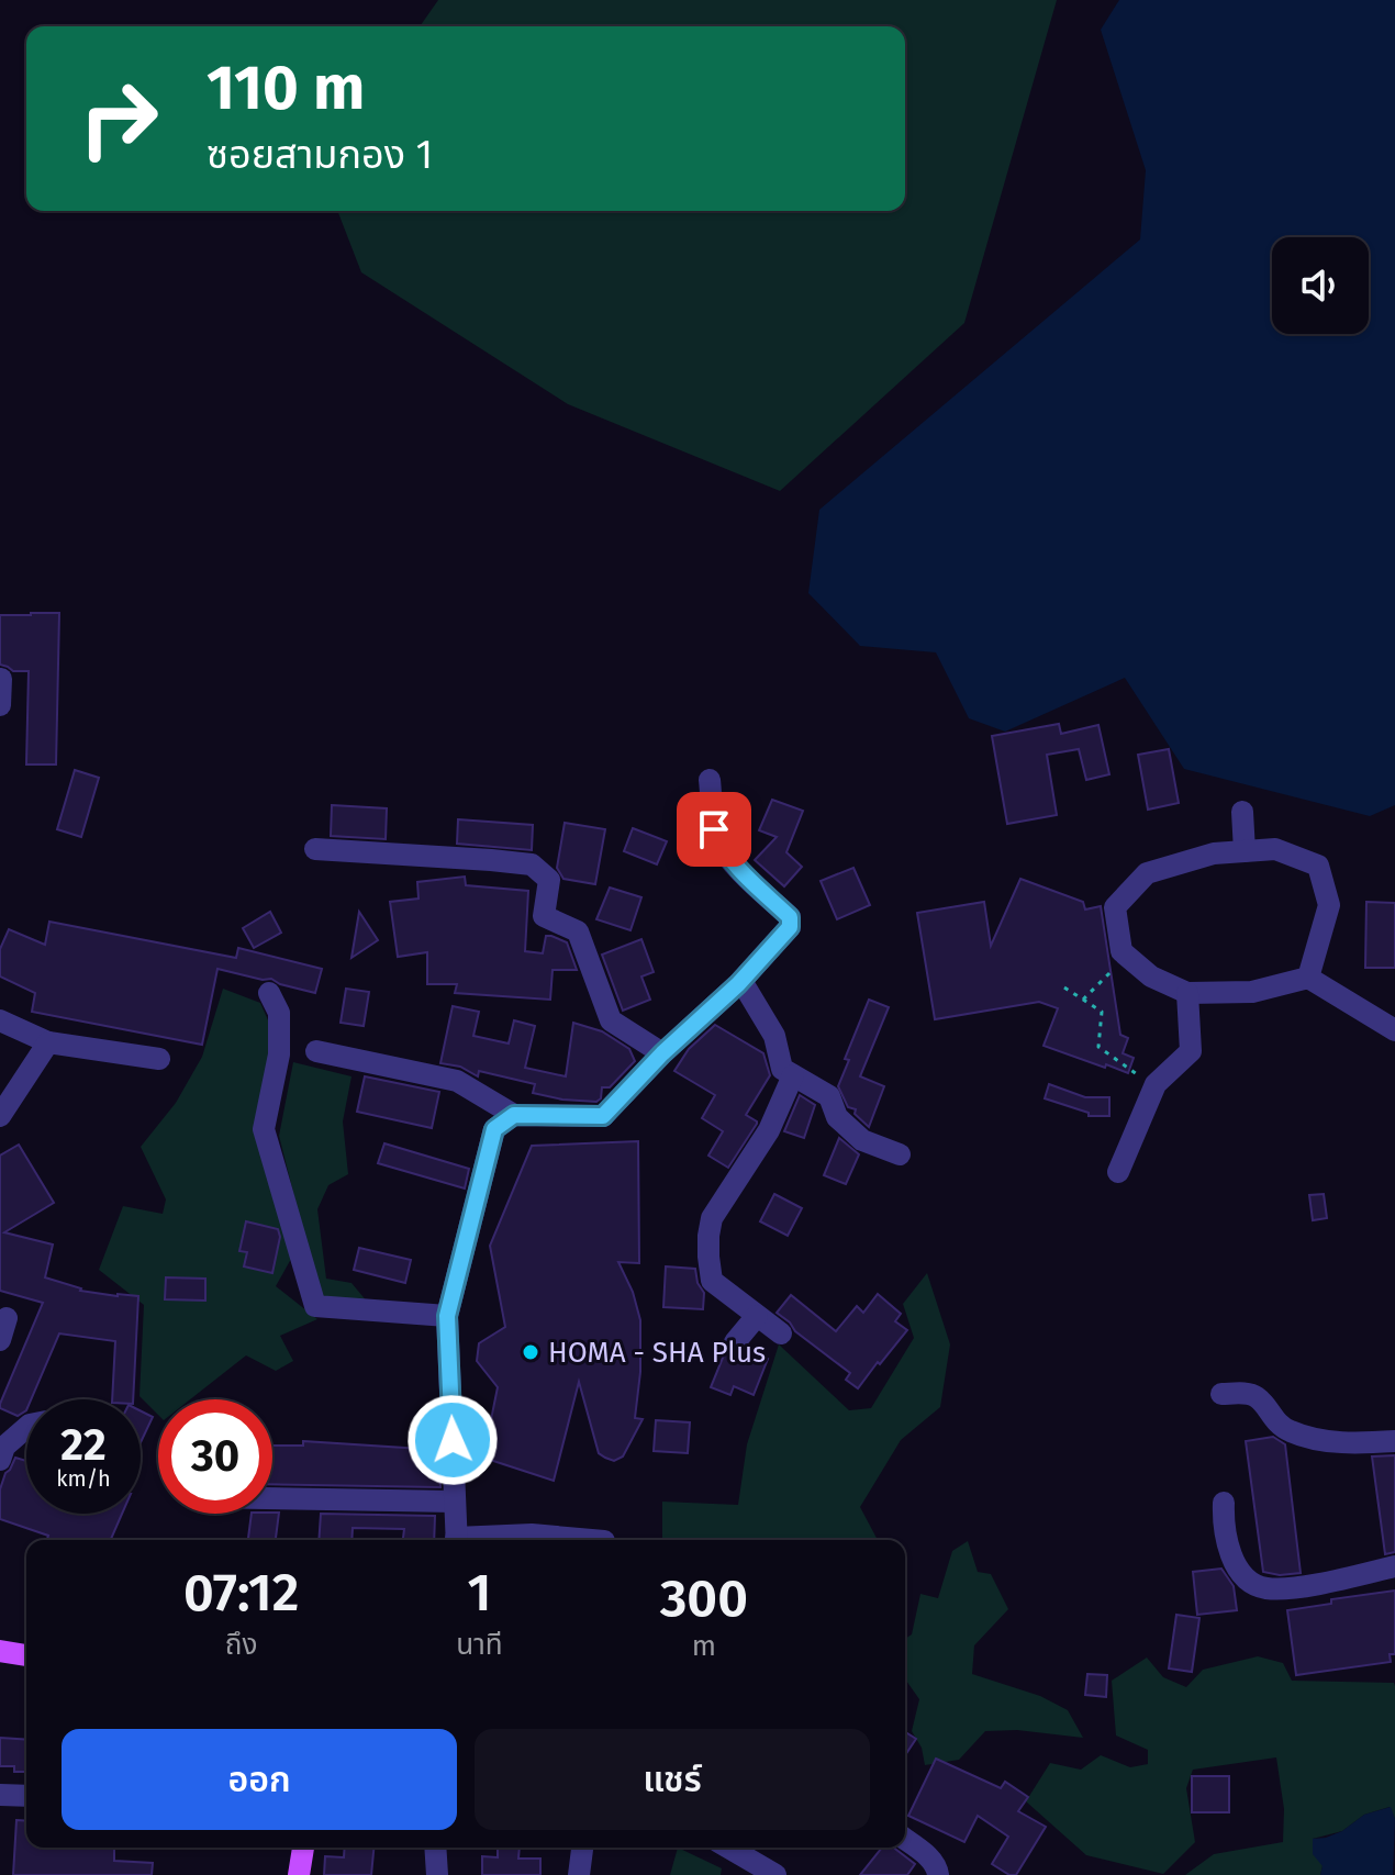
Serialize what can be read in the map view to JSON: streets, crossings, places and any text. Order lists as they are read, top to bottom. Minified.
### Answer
{"places":["HOMA - SHA Plus"],"page":{"turn":["110 m","ซอยสามกอง 1"],"speed":"22 km/h","limit":"30","eta":["07:12","ถึง","1","นาที","300","m"],"buttons":["ออก","แชร์"]}}
